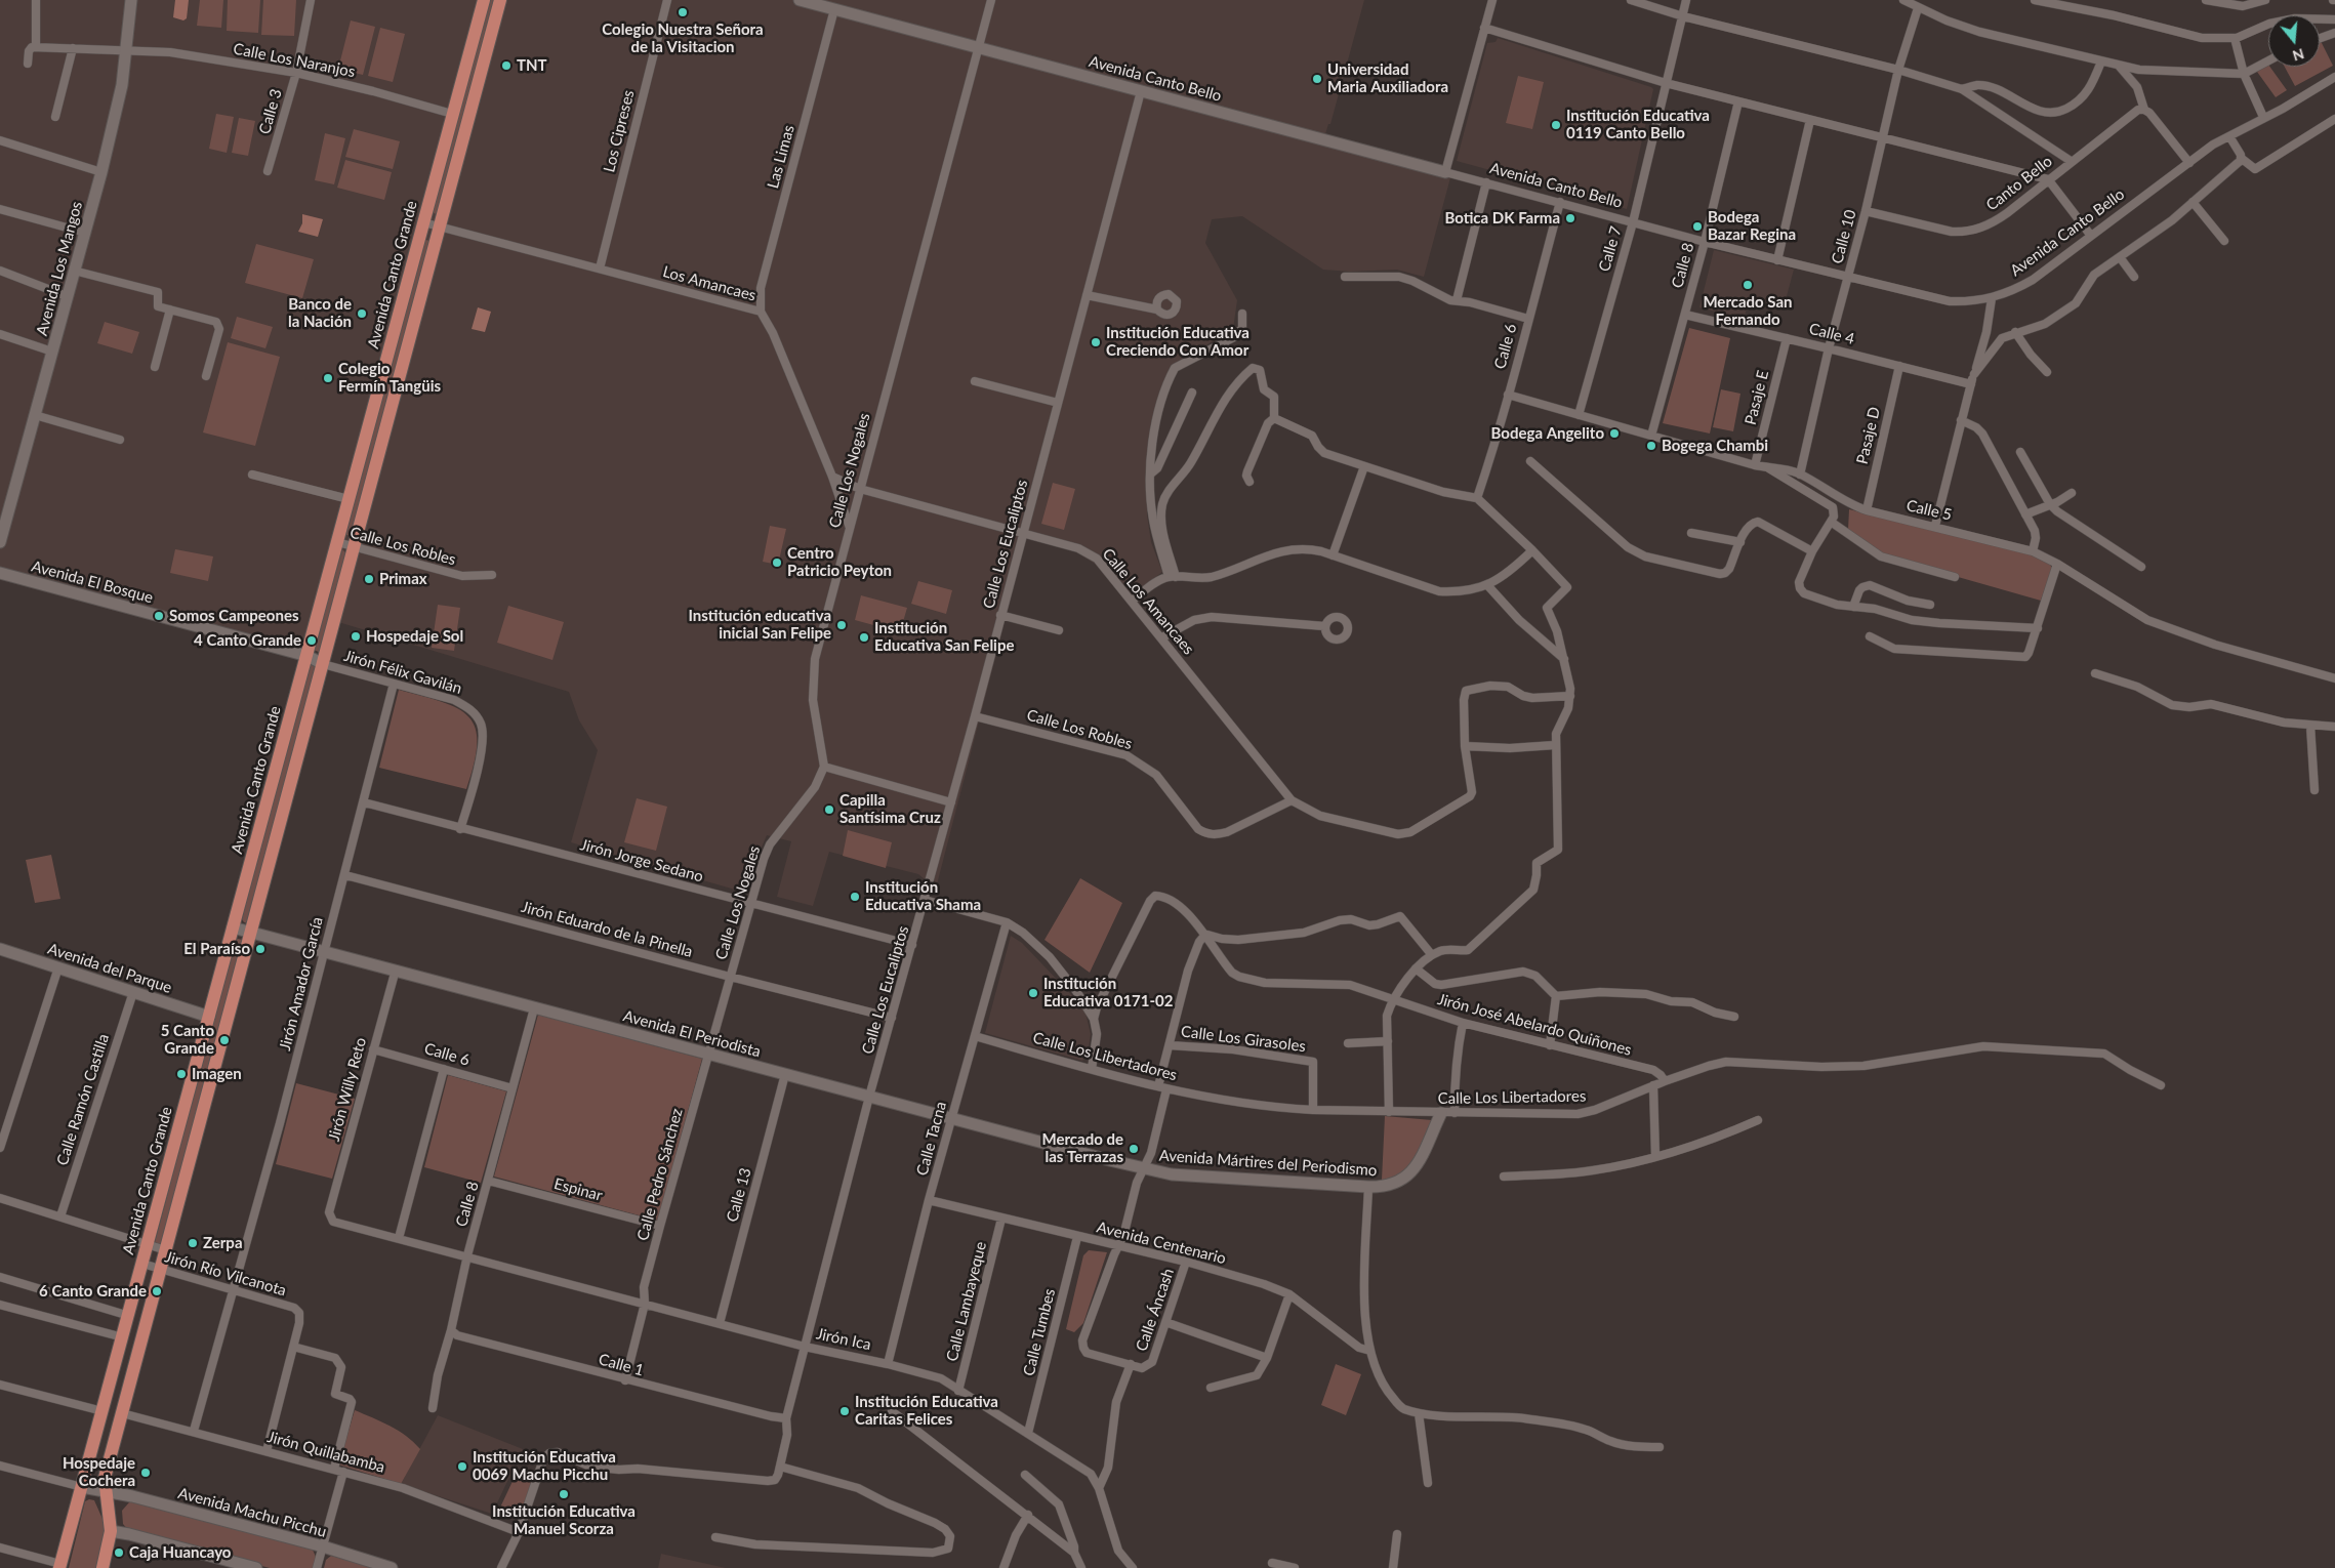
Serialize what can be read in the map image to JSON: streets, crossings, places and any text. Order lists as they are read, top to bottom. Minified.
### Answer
{"streets":{"main road":["Avenida Canto Grande"],"street":["Calle Los Naranjos","Avenida Canto Bello","Calle 3","Los Cipreses","Las Limas","Canto Bello","Calle 10","Calle 7","Calle 8","Avenida Los Mangos","Los Amancaes","Calle 4","Calle 6","Pasaje E","Pasaje D","Calle Los Nogales","Calle 5","Calle Los Eucaliptos","Calle Los Robles","Avenida El Bosque","Calle Los Amancaes","Jirón Félix Gavilán","Jirón Jorge Sedano","Jirón Eduardo de la Pinella","Avenida del Parque","Jirón Amador García","Jirón José Abelardo Quiñones","Avenida El Periodista","Calle Los Girasoles","Calle Los Libertadores","Jirón Willy Reto","Calle Ramón Castilla","Calle Tacna","Avenida Mártires del Periodismo","Calle Pedro Sánchez","Espinar","Calle 13","Avenida Centenario","Jirón Río Vilcanota","Calle Lambayeque","Calle Áncash","Calle Tumbes","Jirón Ica","Calle 1","Jirón Quillabamba","Avenida Machu Picchu"]},"crossings":[["Calle Los Naranjos","Calle 3"],["Calle Los Naranjos","Avenida Los Mangos"],["Calle Los Naranjos","Avenida Canto Grande"],["Avenida Canto Bello","Las Limas"],["Avenida Canto Bello","Calle 10"],["Avenida Canto Bello","Calle 7"],["Avenida Canto Bello","Calle 8"],["Avenida Canto Bello","Calle 6"],["Avenida Canto Bello","Calle Los Nogales"],["Avenida Canto Bello","Calle Los Eucaliptos"],["Los Cipreses","Los Amancaes"],["Las Limas","Los Amancaes"],["Canto Bello","Calle 10"],["Calle 10","Calle 4"],["Calle 10","Calle 5"],["Calle 7","Calle 5"],["Calle 8","Calle 4"],["Calle 8","Calle 6"],["Calle 8","Calle 5"],["Calle 8","Avenida El Periodista"],["Calle 8","Espinar"],["Calle 8","Jirón Ica"],["Calle 8","Calle 1"],["Avenida Canto Grande","Los Amancaes"],["Avenida Canto Grande","Calle Los Robles"],["Avenida Canto Grande","Avenida El Bosque"],["Avenida Canto Grande","Avenida del Parque"],["Avenida Canto Grande","Avenida El Periodista"],["Avenida Canto Grande","Jirón Río Vilcanota"],["Avenida Canto Grande","Avenida Machu Picchu"],["Los Amancaes","Calle Los Nogales"],["Los Amancaes","Calle Los Amancaes"],["Calle 4","Pasaje E"],["Calle 4","Pasaje D"],["Calle 6","Calle 5"],["Calle 6","Jirón Willy Reto"],["Pasaje E","Calle 5"],["Pasaje D","Calle 5"],["Calle Los Nogales","Calle Los Amancaes"],["Calle Los Nogales","Jirón Jorge Sedano"],["Calle Los Nogales","Jirón Eduardo de la Pinella"],["Calle Los Nogales","Calle Pedro Sánchez"],["Calle Los Eucaliptos","Calle Los Robles"],["Calle Los Eucaliptos","Calle Los Amancaes"],["Calle Los Eucaliptos","Jirón Jorge Sedano"],["Calle Los Eucaliptos","Jirón Eduardo de la Pinella"],["Calle Los Eucaliptos","Avenida El Periodista"],["Calle Los Eucaliptos","Jirón Ica"],["Calle Los Eucaliptos","Calle 1"],["Calle Los Eucaliptos","Jirón Quillabamba"],["Calle Los Robles","Calle Los Amancaes"],["Avenida El Bosque","Jirón Félix Gavilán"],["Jirón Félix Gavilán","Jirón Jorge Sedano"],["Jirón Félix Gavilán","Jirón Amador García"],["Jirón Jorge Sedano","Jirón Amador García"],["Jirón Eduardo de la Pinella","Jirón Amador García"],["Jirón Eduardo de la Pinella","Calle Pedro Sánchez"],["Avenida del Parque","Calle Ramón Castilla"],["Jirón Amador García","Avenida El Periodista"],["Jirón Amador García","Jirón Río Vilcanota"],["Jirón Amador García","Jirón Quillabamba"],["Jirón José Abelardo Quiñones","Calle Los Libertadores"],["Avenida El Periodista","Jirón Willy Reto"],["Avenida El Periodista","Calle Tacna"],["Avenida El Periodista","Avenida Mártires del Periodismo"],["Avenida El Periodista","Calle Pedro Sánchez"],["Avenida El Periodista","Calle 13"],["Calle Los Girasoles","Calle Los Libertadores"],["Calle Los Libertadores","Calle Tacna"],["Calle Los Libertadores","Avenida Mártires del Periodismo"],["Jirón Willy Reto","Jirón Ica"],["Calle Tacna","Avenida Centenario"],["Calle Tacna","Jirón Ica"],["Calle Pedro Sánchez","Espinar"],["Calle Pedro Sánchez","Jirón Ica"],["Calle Pedro Sánchez","Calle 1"],["Calle 13","Jirón Ica"],["Avenida Centenario","Calle Lambayeque"],["Avenida Centenario","Calle Áncash"],["Avenida Centenario","Calle Tumbes"],["Calle Lambayeque","Jirón Ica"],["Calle Tumbes","Jirón Ica"]],"places":["Colegio Nuestra Señora de la Visitacion","TNT","Universidad Maria Auxiliadora","Institución Educativa 0119 Canto Bello","Botica DK Farma","Bodega Bazar Regina","Mercado San Fernando","Banco de la Nación","Institución Educativa Creciendo Con Amor","Colegio Fermín Tangüis","Bodega Angelito","Bogega Chambi","Centro Patricio Peyton","Primax","Somos Campeones","Institución educativa inicial San Felipe","Hospedaje Sol","Institución Educativa San Felipe","4 Canto Grande","Capilla Santísima Cruz","Institución Educativa Shama","El Paraíso","Institución Educativa 0171-02","5 Canto Grande","Imagen","Mercado de las Terrazas","Zerpa","6 Canto Grande","Institución Educativa Caritas Felices","Institución Educativa 0069 Machu Picchu","Hospedaje Cochera","Institución Educativa Manuel Scorza","Caja Huancayo"],"north":"bottom"}
